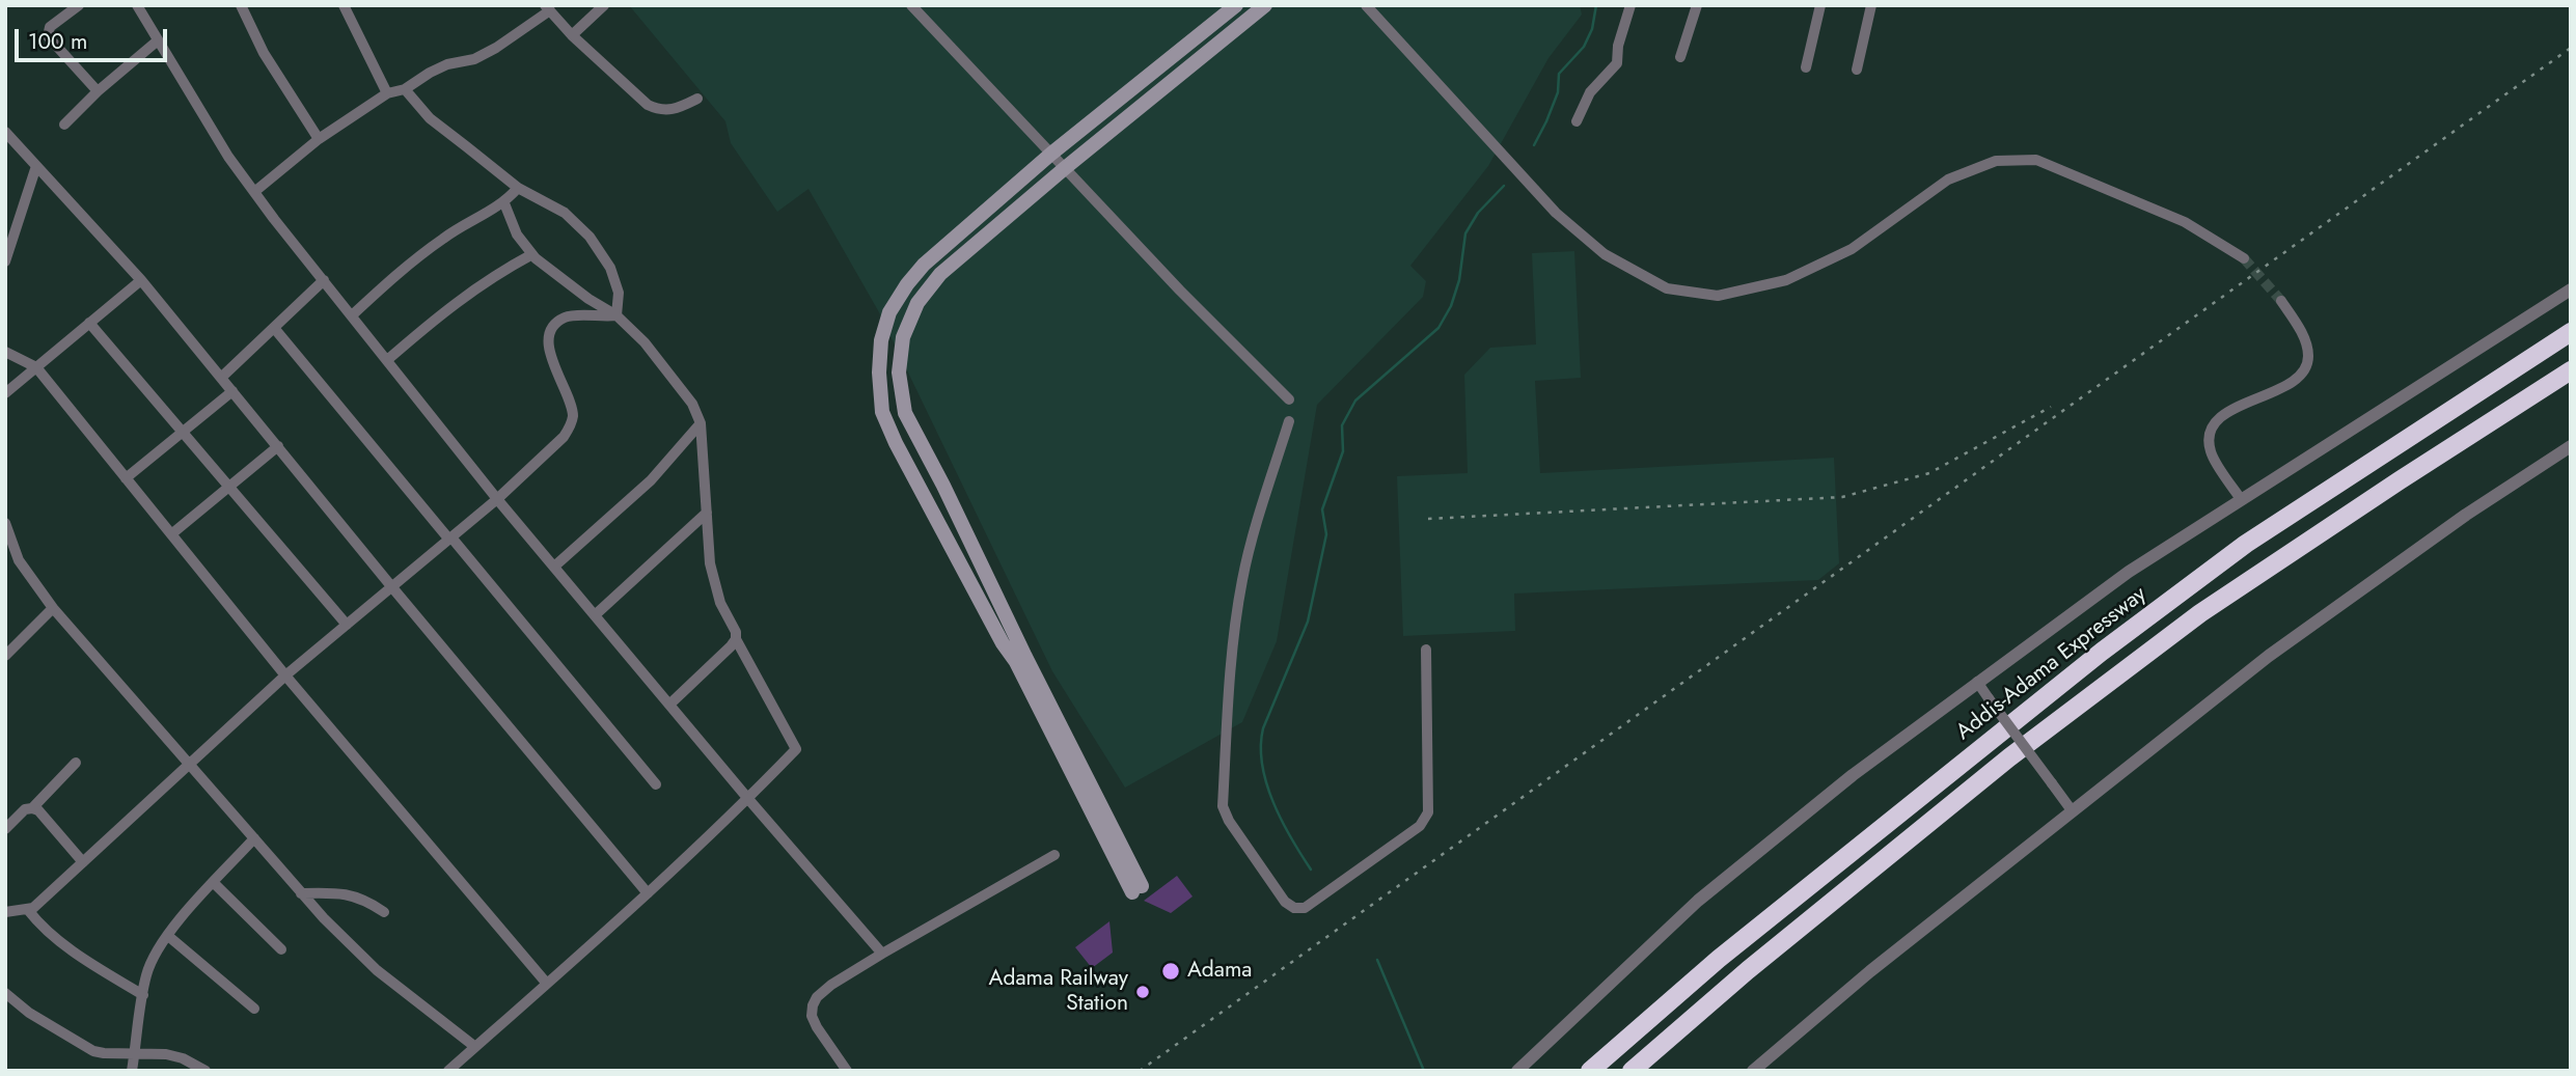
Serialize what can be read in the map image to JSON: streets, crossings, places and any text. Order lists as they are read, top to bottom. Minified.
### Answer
{"streets":{"highway":["Addis-Adama Expressway"]},"places":["Adama","Adama Railway Station"],"scale_bar":"100 m"}
